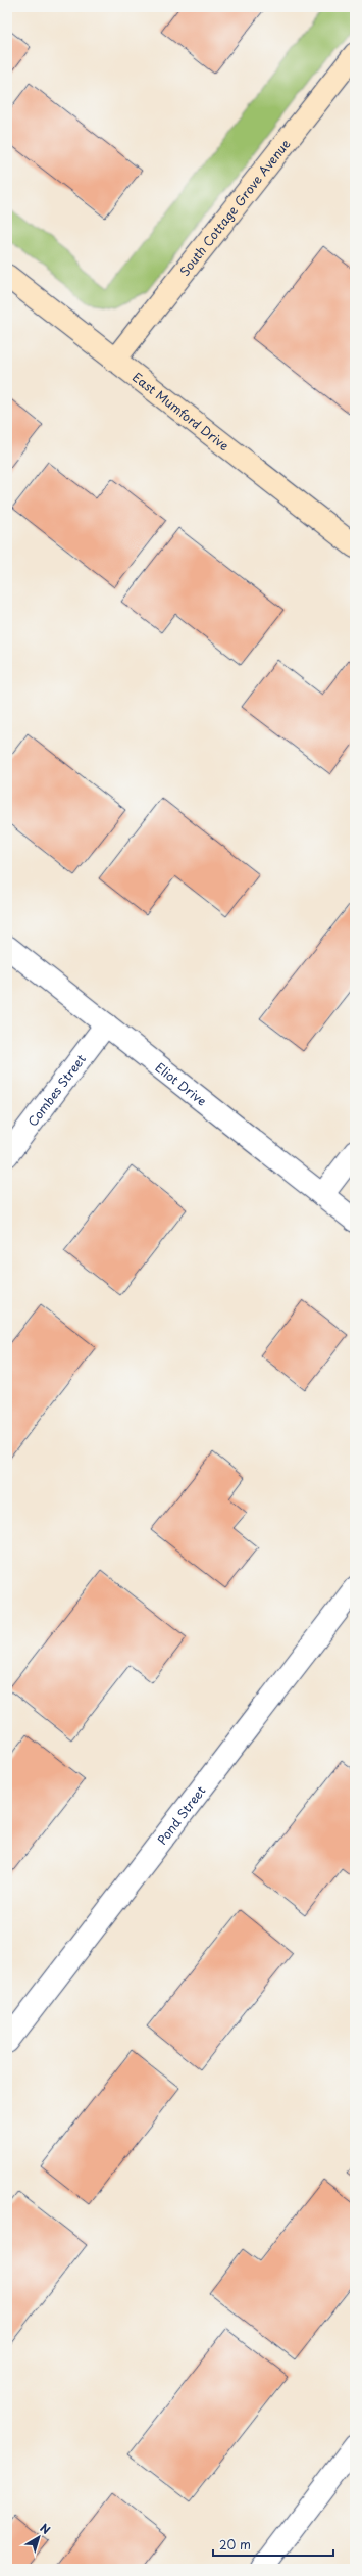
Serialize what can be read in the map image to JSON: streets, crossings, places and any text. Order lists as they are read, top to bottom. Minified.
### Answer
{"streets":{"street":["South Cottage Grove Avenue","East Mumford Drive","Eliot Drive","Combes Street","Pond Street"]},"crossings":[["South Cottage Grove Avenue","East Mumford Drive"],["Eliot Drive","Combes Street"]],"scale_bar":"20 m","north":"top right"}
